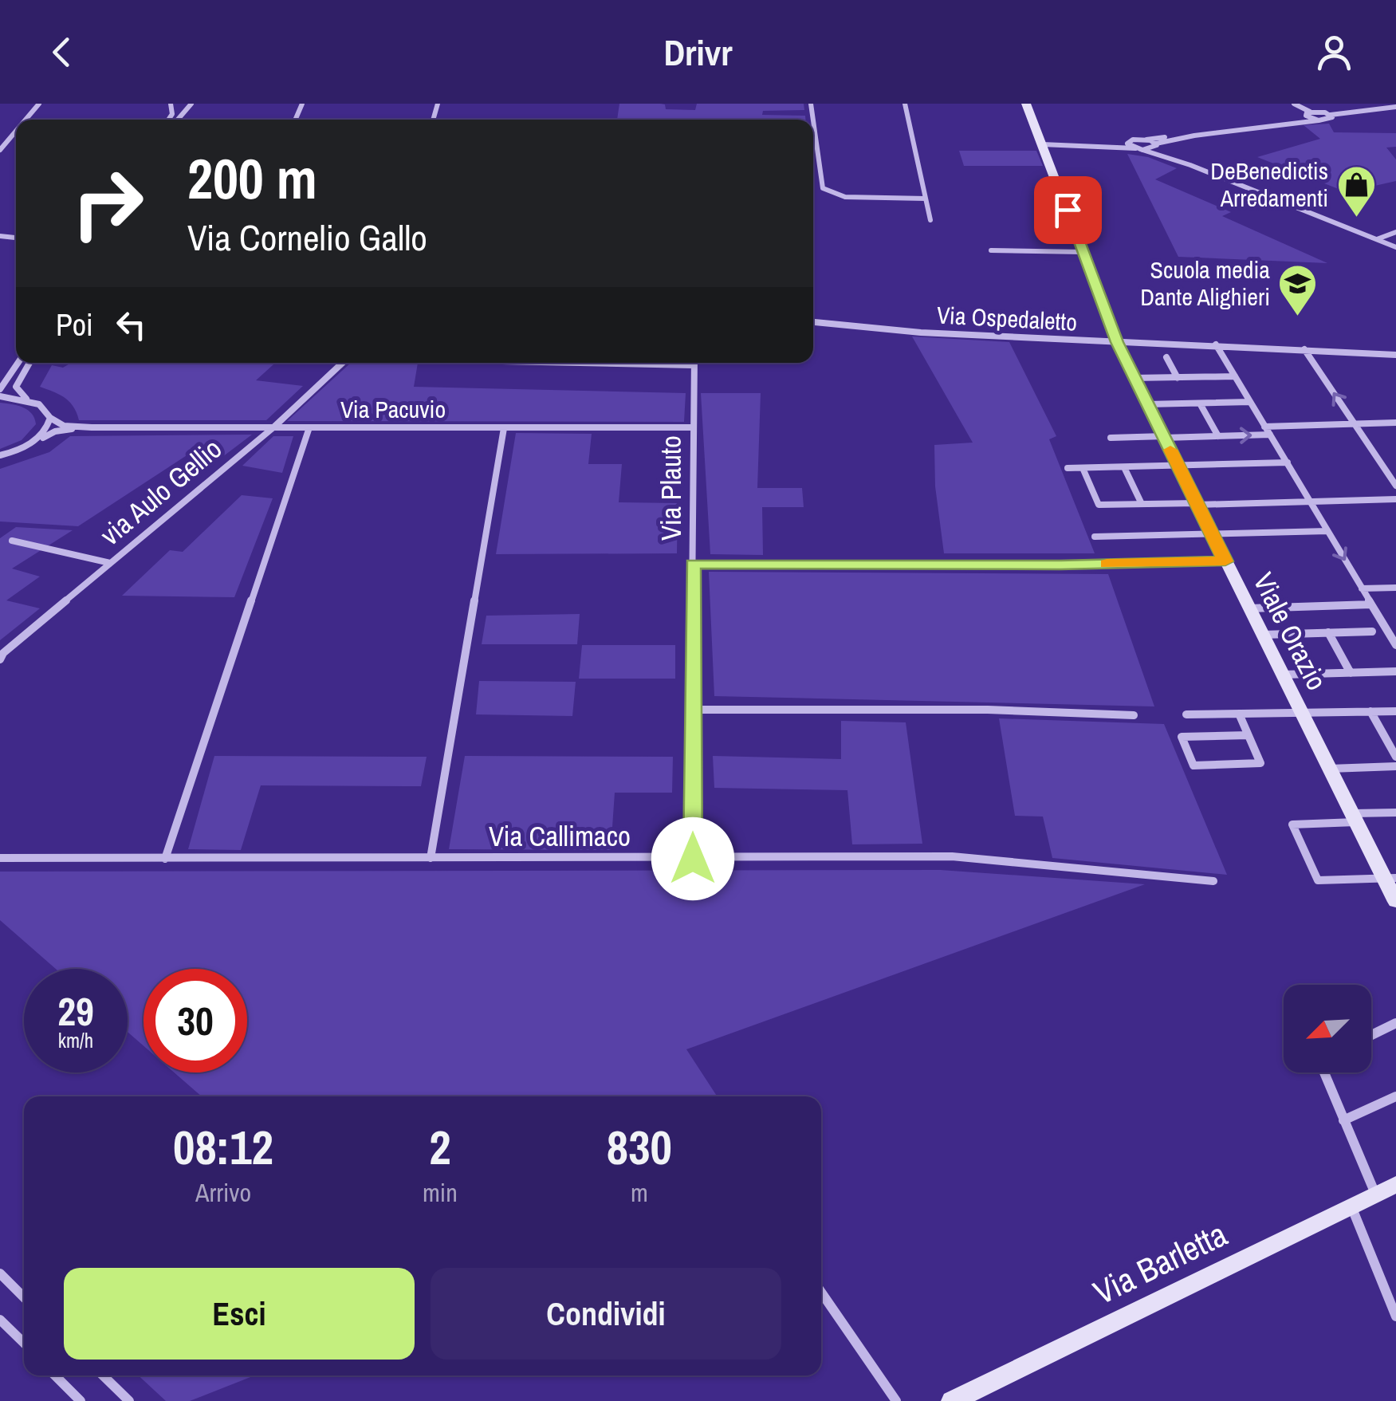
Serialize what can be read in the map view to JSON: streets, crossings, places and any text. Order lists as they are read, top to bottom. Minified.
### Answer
{"streets":{"street":["Via Ospedaletto","Via Pacuvio","Via Plauto","via Aulo Gellio","Viale Orazio","Via Callimaco","Via Barletta"]},"crossings":[["Via Ospedaletto","Viale Orazio"],["Via Pacuvio","Via Plauto"],["Via Pacuvio","via Aulo Gellio"],["Via Plauto","Via Callimaco"]],"places":{"shop":["DeBenedictis Arredamenti"],"school or university":["Scuola media Dante Alighieri"]},"north":"bottom left","page":{"header":"Drivr","turn":["200 m","Via Cornelio Gallo"],"then":"Poi","speed":"29 km/h","limit":"30","eta":["08:12","Arrivo","2","min","830","m"],"buttons":["Esci","Condividi"]}}
